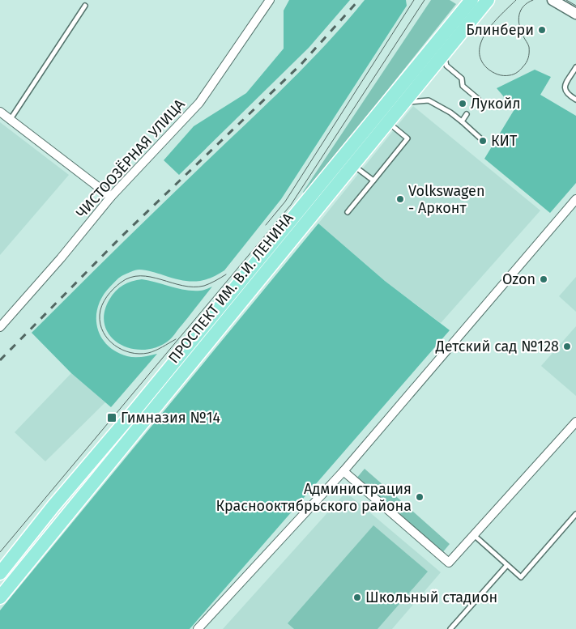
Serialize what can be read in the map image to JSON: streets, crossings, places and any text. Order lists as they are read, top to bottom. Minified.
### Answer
{"streets":{"main road":["ПРОСПЕКТ ИМ. В.И. ЛЕНИНА"],"street":["ЧИСТООЗЁРНАЯ УЛИЦА"]},"places":{"other":["Блинбери","Лукойл","КИТ","Volkswagen - Арконт","Ozon","Детский сад №128","Администрация Краснооктябрьского района","Школьный стадион"],"transit":["Гимназия №14"]}}
